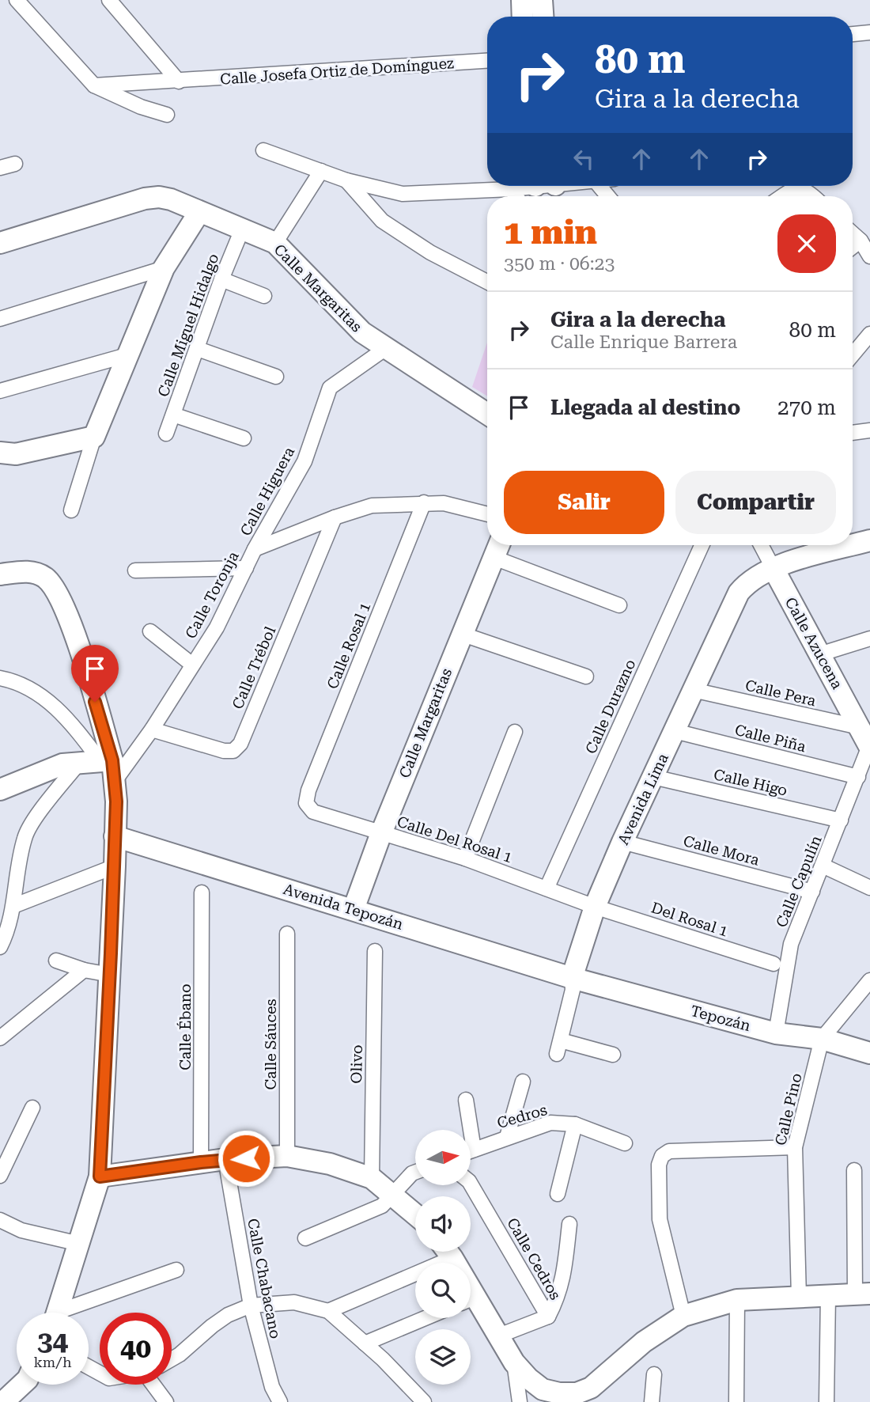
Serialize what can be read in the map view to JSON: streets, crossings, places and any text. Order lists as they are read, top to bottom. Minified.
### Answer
{"streets":{"street":["Calle Josefa Ortiz de Domínguez","Calle Margaritas","Calle Miguel Hidalgo","Calle Higuera","Calle Toronja","Calle Azucena","Calle Rosal 1","Calle Trébol","Calle Pera","Calle Durazno","Calle Piña","Calle Higo","Avenida Lima","Calle Del Rosal 1","Calle Mora","Calle Capulín","Avenida Tepozán","Del Rosal 1","Tepozán","Calle Ébano","Calle Sáuces","Olivo","Calle Pino","Cedros","Calle Cedros","Calle Chabacano"]},"crossings":[["Calle Margaritas","Calle Miguel Hidalgo"],["Calle Margaritas","Calle Higuera"],["Calle Margaritas","Calle Del Rosal 1"],["Calle Margaritas","Avenida Tepozán"],["Calle Higuera","Calle Toronja"],["Calle Toronja","Calle Rosal 1"],["Calle Toronja","Calle Trébol"],["Calle Azucena","Calle Pera"],["Calle Azucena","Avenida Lima"],["Calle Azucena","Calle Capulín"],["Calle Rosal 1","Calle Del Rosal 1"],["Calle Pera","Avenida Lima"],["Calle Pera","Calle Capulín"],["Calle Durazno","Calle Del Rosal 1"],["Calle Piña","Avenida Lima"],["Calle Piña","Calle Capulín"],["Calle Higo","Avenida Lima"],["Calle Higo","Calle Capulín"],["Avenida Lima","Calle Del Rosal 1"],["Avenida Lima","Calle Mora"],["Avenida Lima","Avenida Tepozán"],["Avenida Lima","Del Rosal 1"],["Avenida Lima","Tepozán"],["Calle Del Rosal 1","Del Rosal 1"],["Calle Mora","Calle Capulín"],["Calle Capulín","Tepozán"],["Avenida Tepozán","Tepozán"],["Tepozán","Calle Pino"]],"north":"right","page":{"turn":["80 m","Gira a la derecha"],"heading":["1 min","350 m · 06:23"],"list":[{"name":"Gira a la derecha","note":"Calle Enrique Barrera","value":"80 m"},{"name":"Llegada al destino","value":"270 m"}],"buttons":["Salir","Compartir"],"speed":"34 km/h","limit":"40"}}
